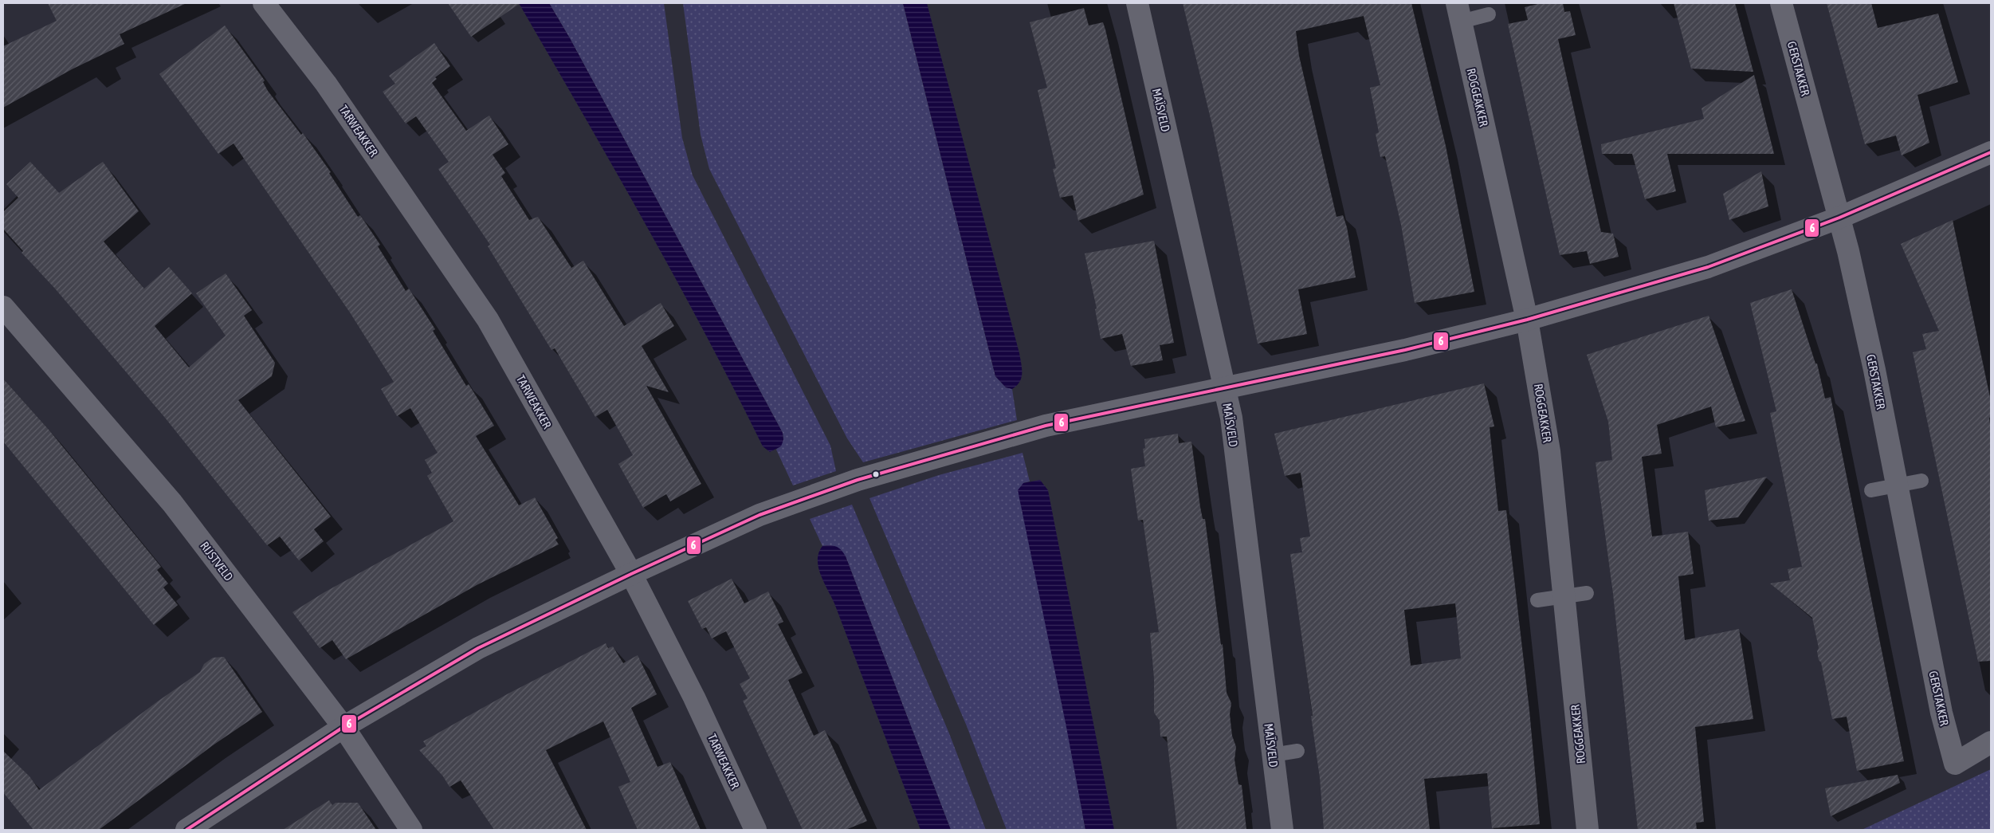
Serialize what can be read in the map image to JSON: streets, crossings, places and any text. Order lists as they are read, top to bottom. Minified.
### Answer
{"streets":{"street":["GERSTAKKER","ROGGEAKKER","MAÏSVELD","TARWEAKKER","RIJSTVELD"]},"lines":["transit line 6"]}
